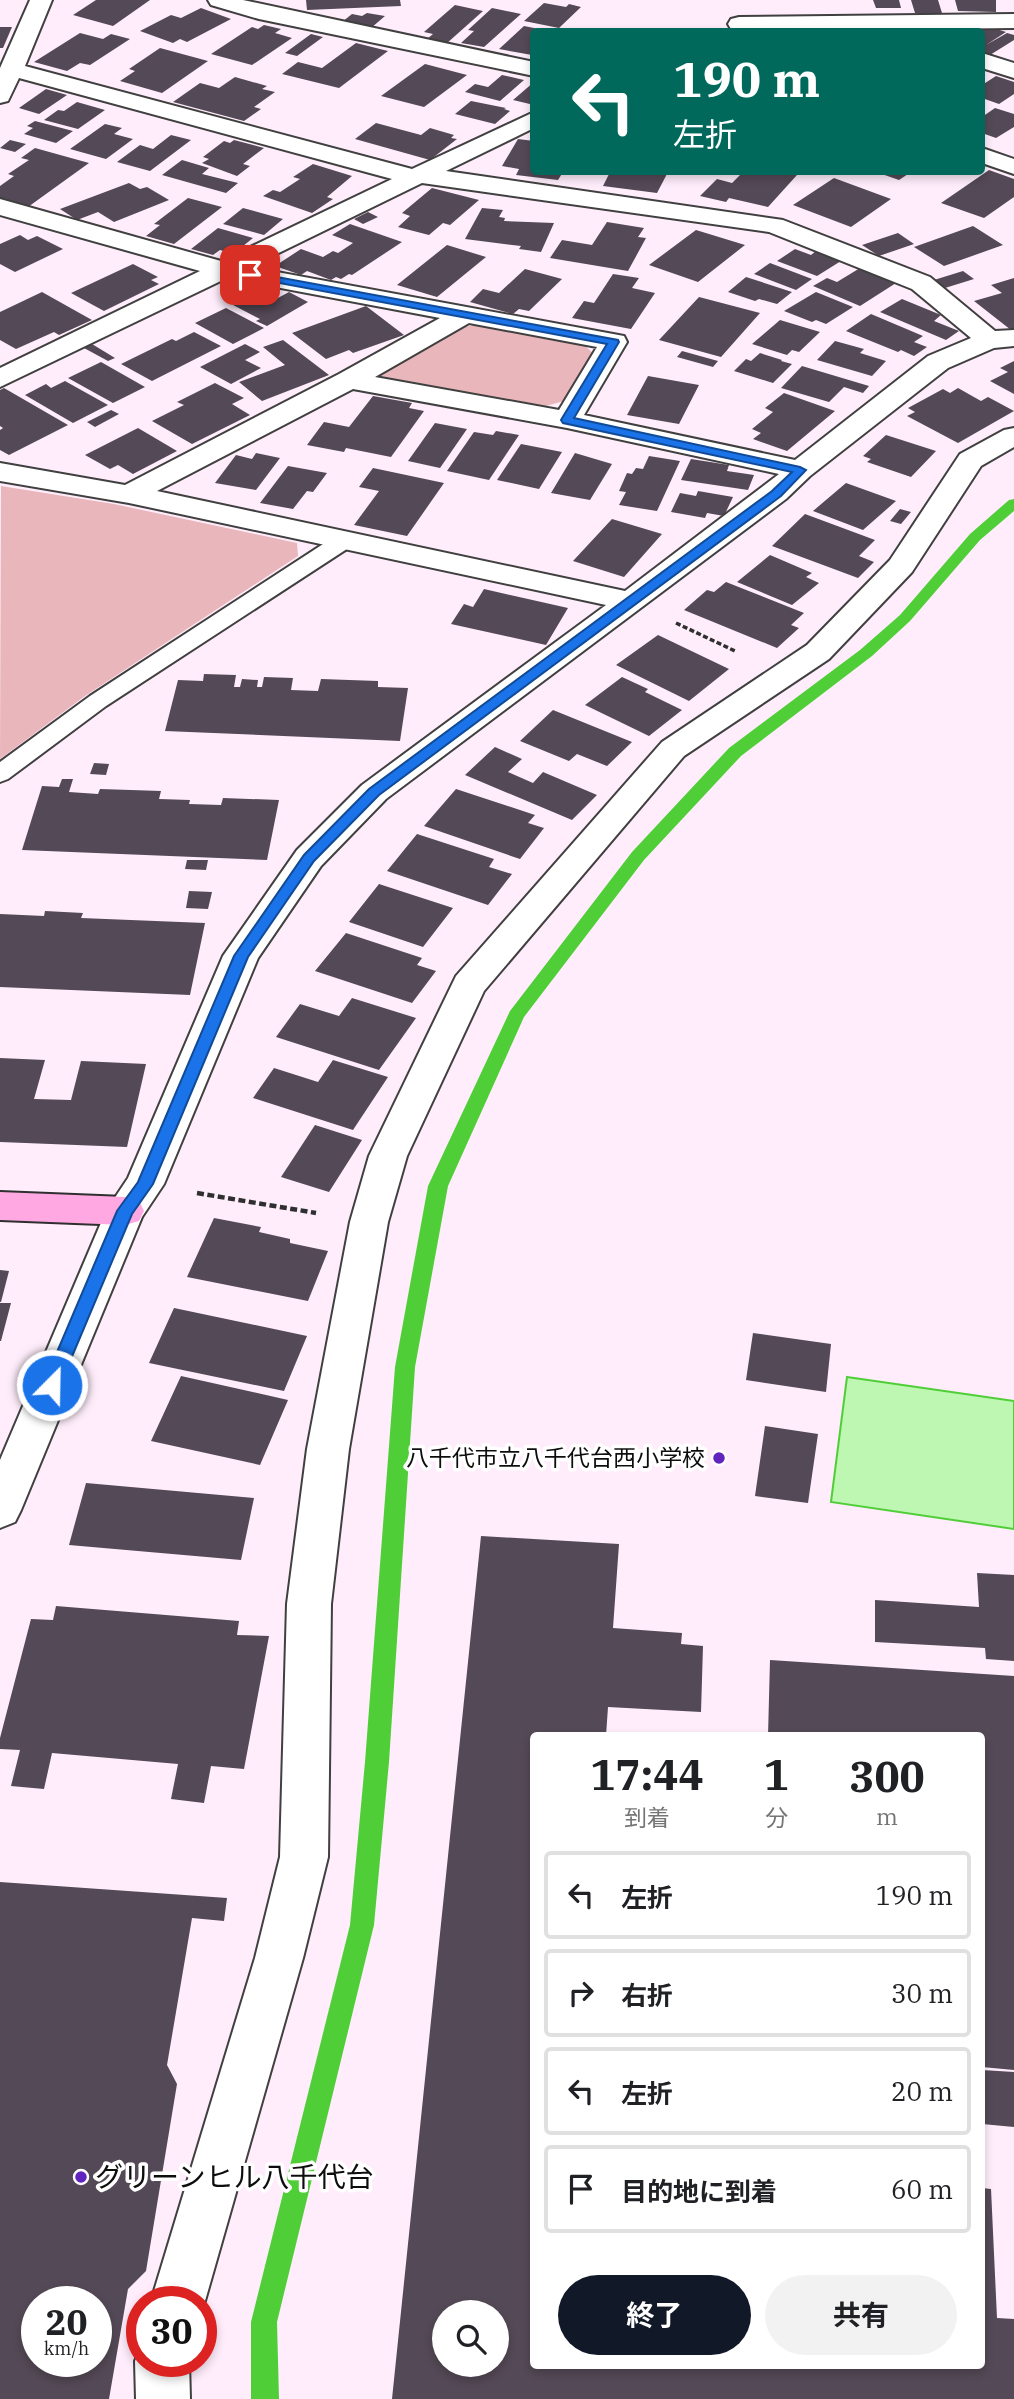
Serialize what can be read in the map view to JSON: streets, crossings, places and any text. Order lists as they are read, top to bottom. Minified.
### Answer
{"places":["八千代市立八千代台西小学校","グリーンヒル八千代台"],"page":{"turn":["190 m","左折"],"eta":["17:44","到着","1","分","300","m"],"list":[{"name":"左折","value":"190 m"},{"name":"右折","value":"30 m"},{"name":"左折","value":"20 m"},{"name":"目的地に到着","value":"60 m"}],"buttons":["終了","共有"],"speed":"20 km/h","limit":"30"}}
